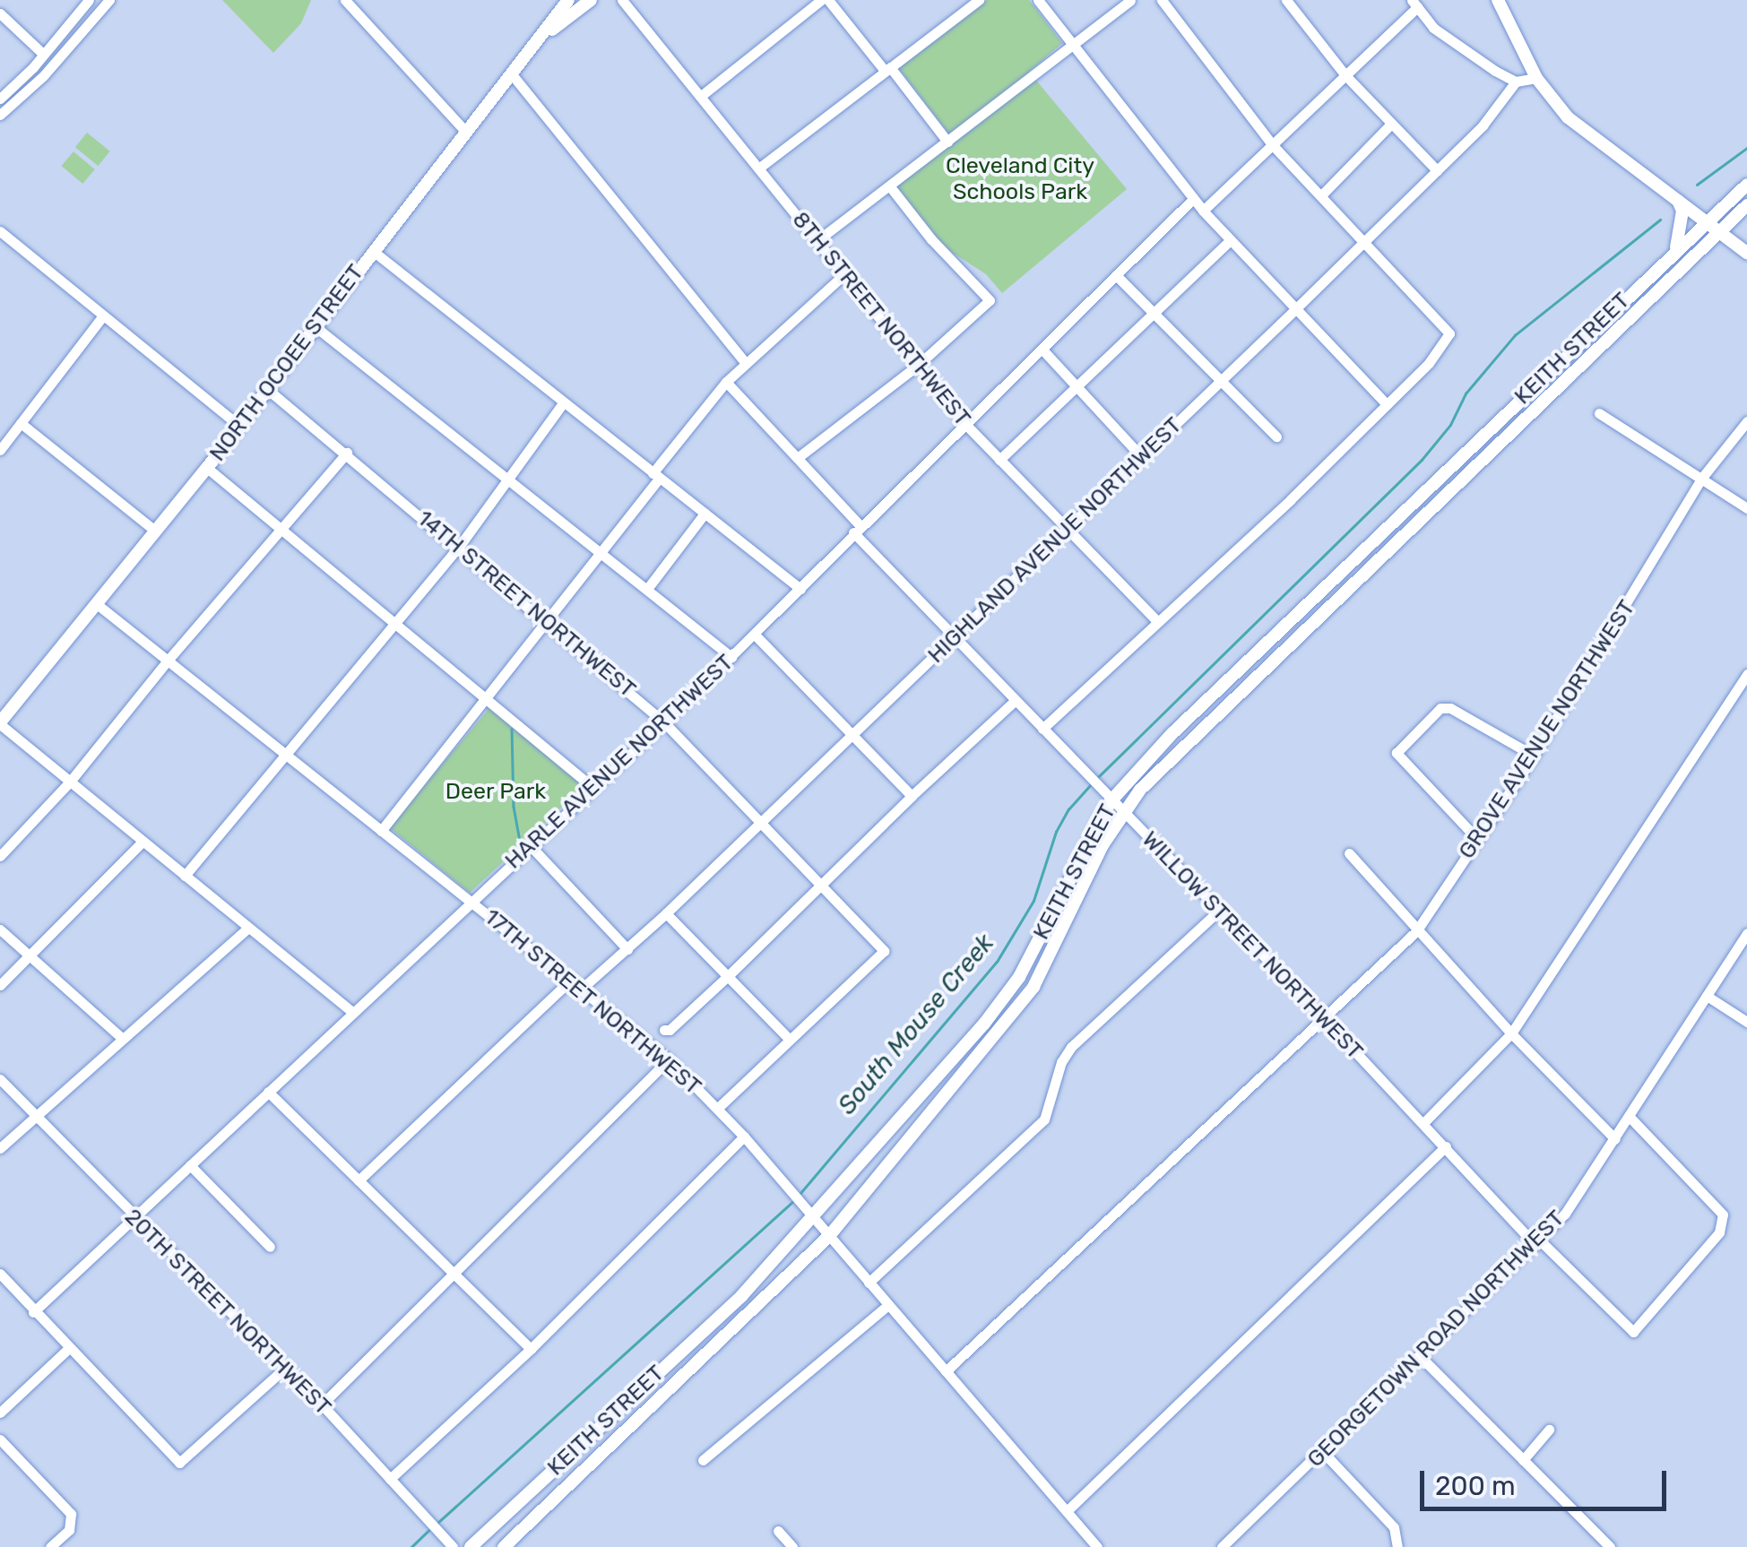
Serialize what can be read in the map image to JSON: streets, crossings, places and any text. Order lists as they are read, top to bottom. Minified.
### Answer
{"streets":{"main road":["KEITH STREET","NORTH OCOEE STREET"],"street":["8TH STREET NORTHWEST","HIGHLAND AVENUE NORTHWEST","14TH STREET NORTHWEST","GROVE AVENUE NORTHWEST","HARLE AVENUE NORTHWEST","WILLOW STREET NORTHWEST","17TH STREET NORTHWEST","20TH STREET NORTHWEST","GEORGETOWN ROAD NORTHWEST"]},"crossings":[["8TH STREET NORTHWEST","HIGHLAND AVENUE NORTHWEST"],["8TH STREET NORTHWEST","HARLE AVENUE NORTHWEST"],["KEITH STREET","WILLOW STREET NORTHWEST"],["KEITH STREET","17TH STREET NORTHWEST"],["NORTH OCOEE STREET","14TH STREET NORTHWEST"],["NORTH OCOEE STREET","17TH STREET NORTHWEST"],["HIGHLAND AVENUE NORTHWEST","14TH STREET NORTHWEST"],["HIGHLAND AVENUE NORTHWEST","WILLOW STREET NORTHWEST"],["HIGHLAND AVENUE NORTHWEST","17TH STREET NORTHWEST"],["14TH STREET NORTHWEST","HARLE AVENUE NORTHWEST"],["GROVE AVENUE NORTHWEST","WILLOW STREET NORTHWEST"],["GROVE AVENUE NORTHWEST","17TH STREET NORTHWEST"],["HARLE AVENUE NORTHWEST","WILLOW STREET NORTHWEST"],["HARLE AVENUE NORTHWEST","17TH STREET NORTHWEST"],["HARLE AVENUE NORTHWEST","20TH STREET NORTHWEST"],["WILLOW STREET NORTHWEST","GEORGETOWN ROAD NORTHWEST"]],"water":["South Mouse Creek"],"parks":["Cleveland City Schools Park","Deer Park"],"scale_bar":"200 m"}
